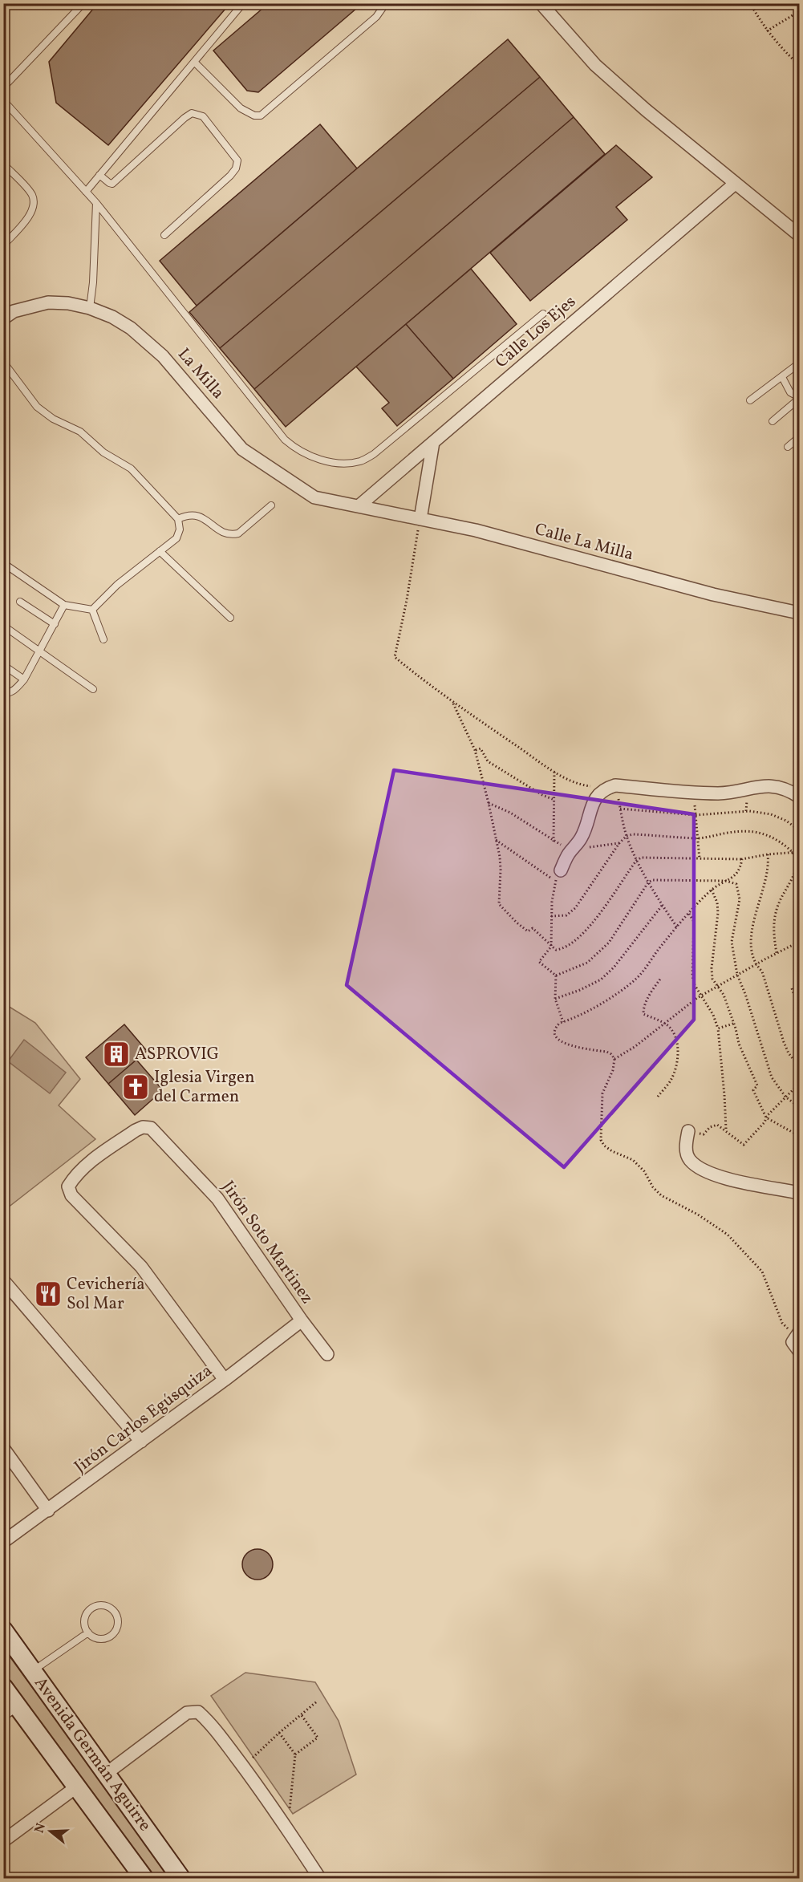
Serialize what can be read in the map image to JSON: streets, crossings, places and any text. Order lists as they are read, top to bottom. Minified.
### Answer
{"streets":{"main road":["Avenida Germán Aguirre"],"street":["Calle Los Ejes","La Milla","Calle La Milla","Jirón Soto Martinez","Jirón Carlos Egúsquiza"]},"crossings":[["Calle Los Ejes","La Milla"],["Calle Los Ejes","Calle La Milla"],["La Milla","Calle La Milla"],["Jirón Soto Martinez","Jirón Carlos Egúsquiza"]],"places":{"building":["ASPROVIG"],"church":["Iglesia Virgen del Carmen"],"restaurant":["Cevichería Sol Mar"]},"north":"left"}
